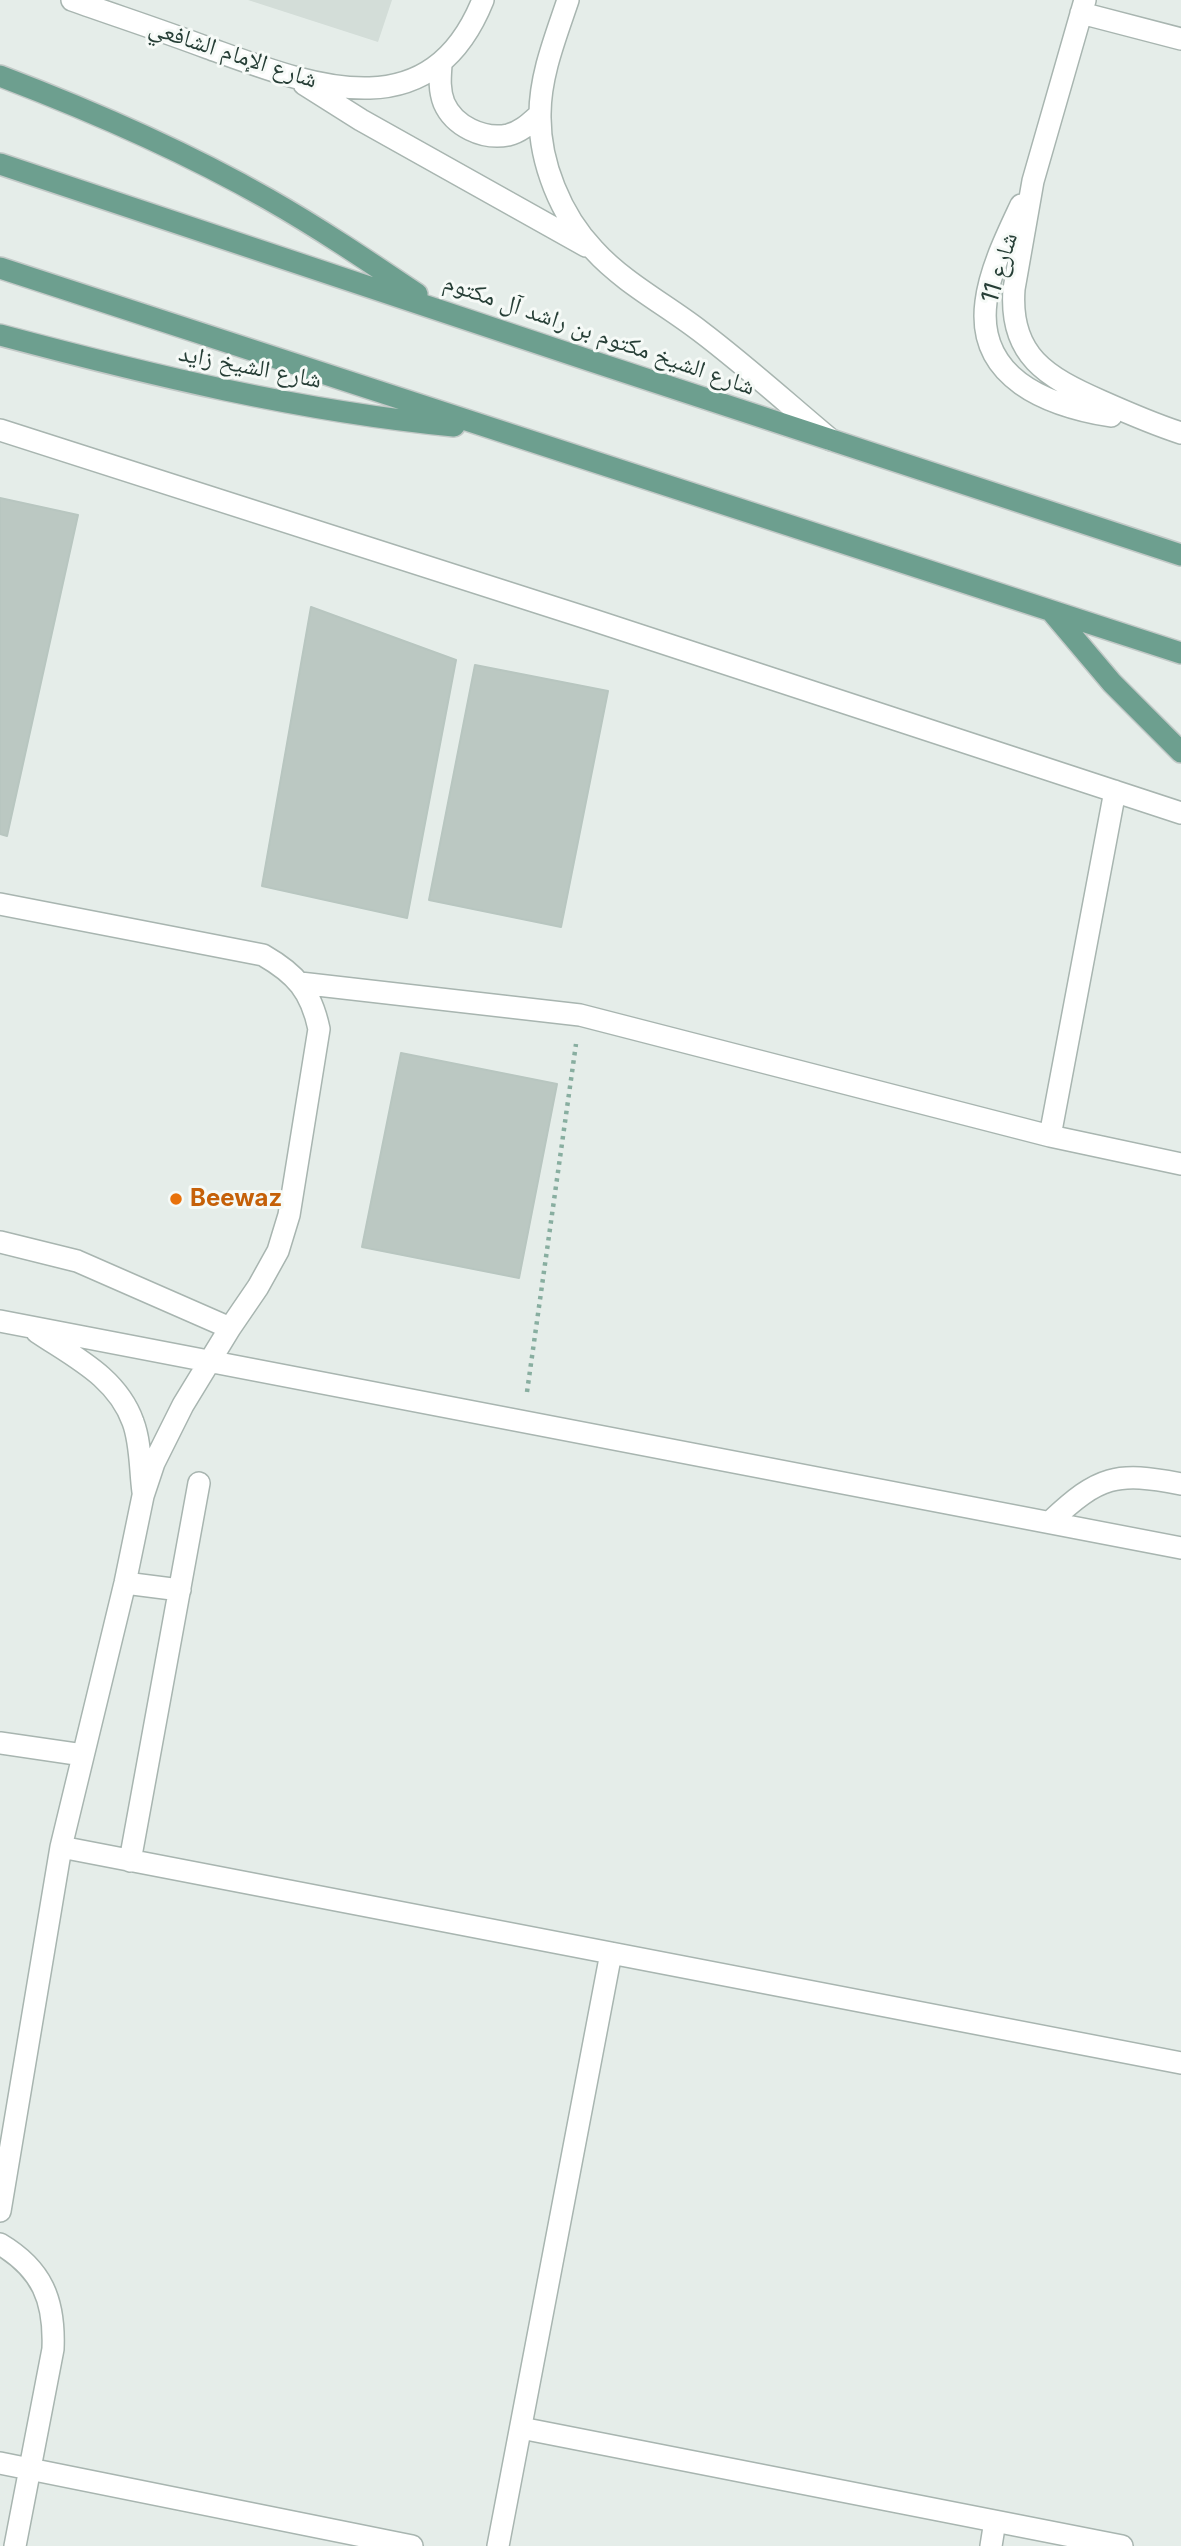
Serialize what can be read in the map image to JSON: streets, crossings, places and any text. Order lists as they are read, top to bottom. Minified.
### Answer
{"streets":{"main road":["شارع الشيخ مكتوم بن راشد آل مكتوم","شارع الشيخ زايد"],"street":["شارع الإمام الشافعي","شارع 11"]},"places":["Beewaz"]}
